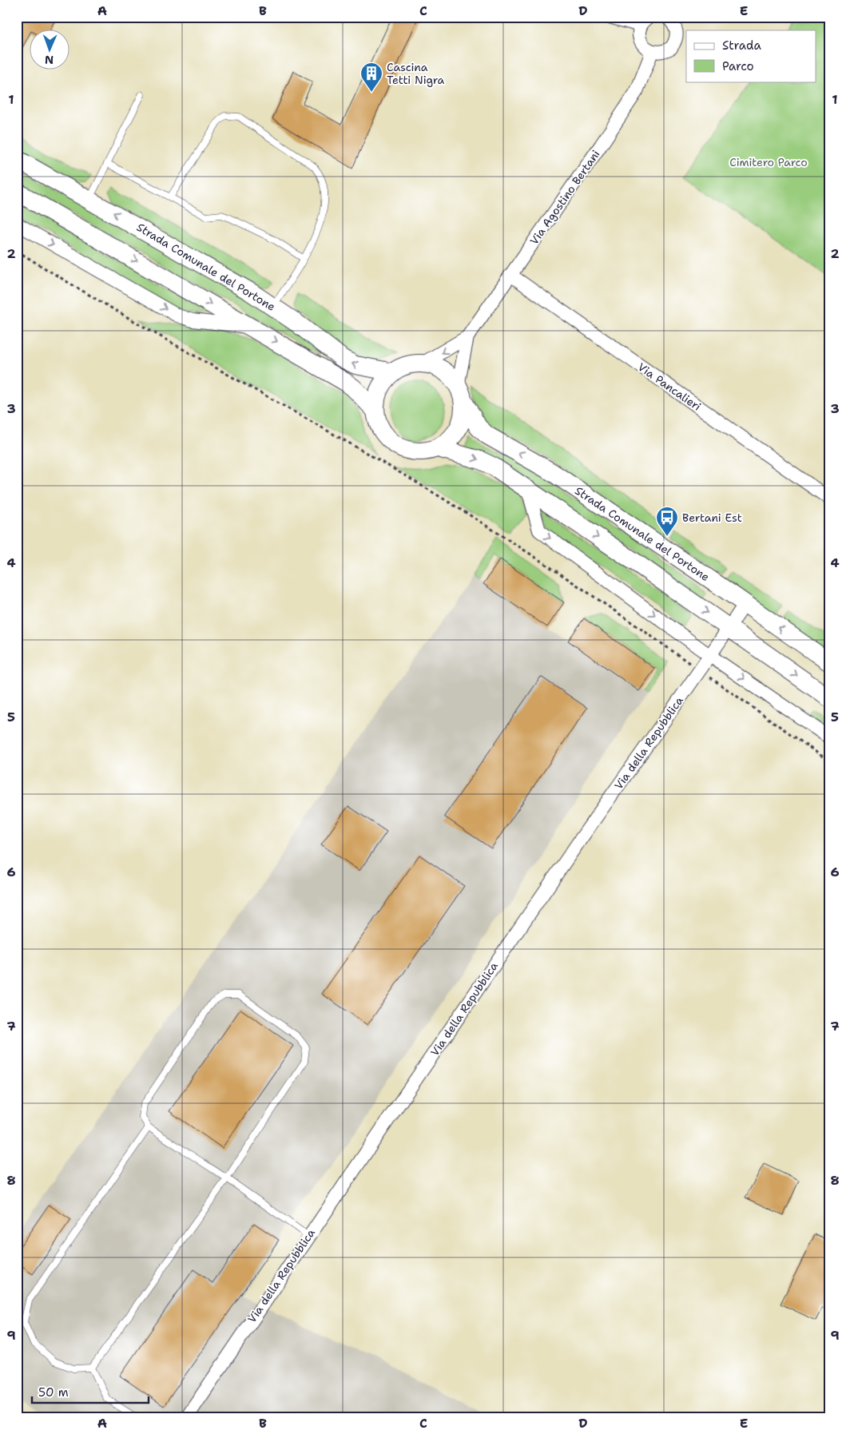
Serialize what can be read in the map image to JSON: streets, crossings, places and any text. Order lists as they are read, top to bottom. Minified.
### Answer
{"streets":{"street":["Via Agostino Bertani","Strada Comunale del Portone","Via Pancalieri","Via della Repubblica"]},"crossings":[["Via Agostino Bertani","Strada Comunale del Portone"],["Via Agostino Bertani","Via Pancalieri"],["Strada Comunale del Portone","Via della Repubblica"]],"parks":["Cimitero Parco"],"places":{"building":["Cascina Tetti Nigra"],"bus stop":["Bertani Est"]},"legend":["Strada","Parco"],"scale_bar":"50 m","north":"bottom","grid":{"columns":["A","B","C","D","E"],"rows":["1","2","3","4","5","6","7","8","9"]}}
